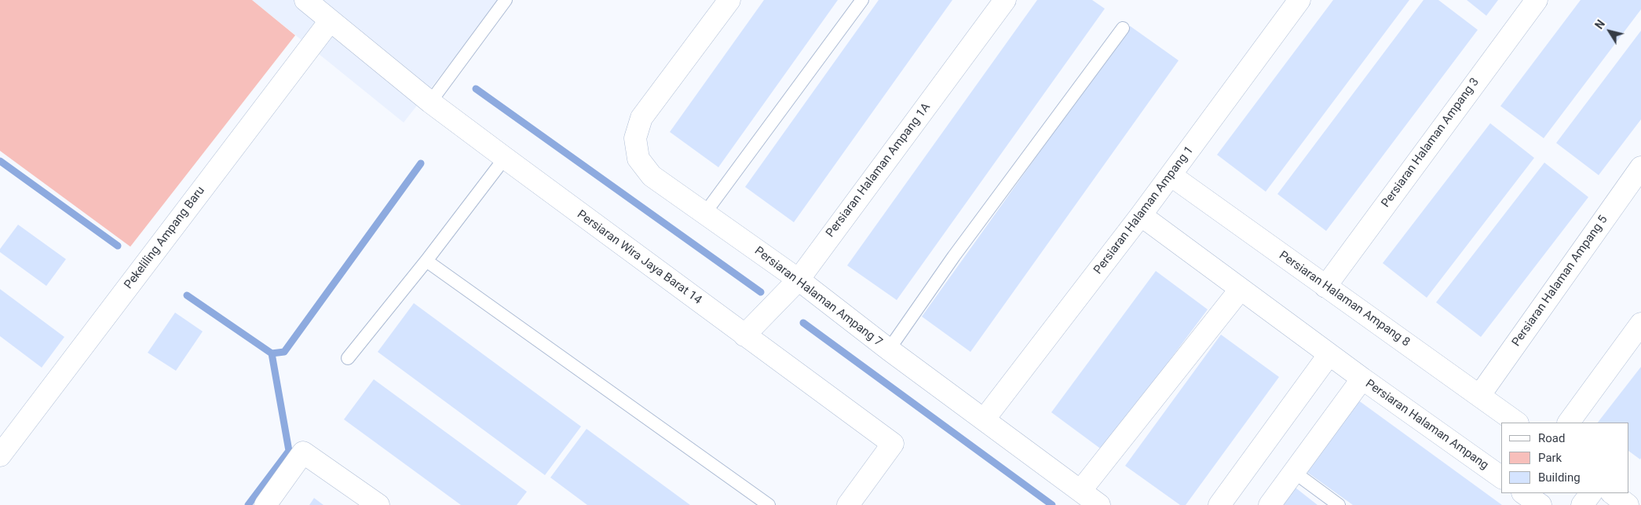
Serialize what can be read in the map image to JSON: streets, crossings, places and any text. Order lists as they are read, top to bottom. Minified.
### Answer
{"streets":{"street":["Persiaran Halaman Ampang 3","Persiaran Halaman Ampang 1A","Persiaran Halaman Ampang 1","Pekeliling Ampang Baru","Persiaran Wira Jaya Barat 14","Persiaran Halaman Ampang 5","Persiaran Halaman Ampang 7","Persiaran Halaman Ampang 8","Persiaran Halaman Ampang"]},"crossings":[["Persiaran Halaman Ampang 3","Persiaran Halaman Ampang 8"],["Persiaran Halaman Ampang 1A","Persiaran Wira Jaya Barat 14"],["Persiaran Halaman Ampang 1A","Persiaran Halaman Ampang 7"],["Persiaran Halaman Ampang 1","Persiaran Halaman Ampang 7"],["Persiaran Halaman Ampang 1","Persiaran Halaman Ampang 8"],["Pekeliling Ampang Baru","Persiaran Wira Jaya Barat 14"],["Persiaran Halaman Ampang 5","Persiaran Halaman Ampang 8"]],"legend":["Road","Park","Building"],"north":"top left"}
